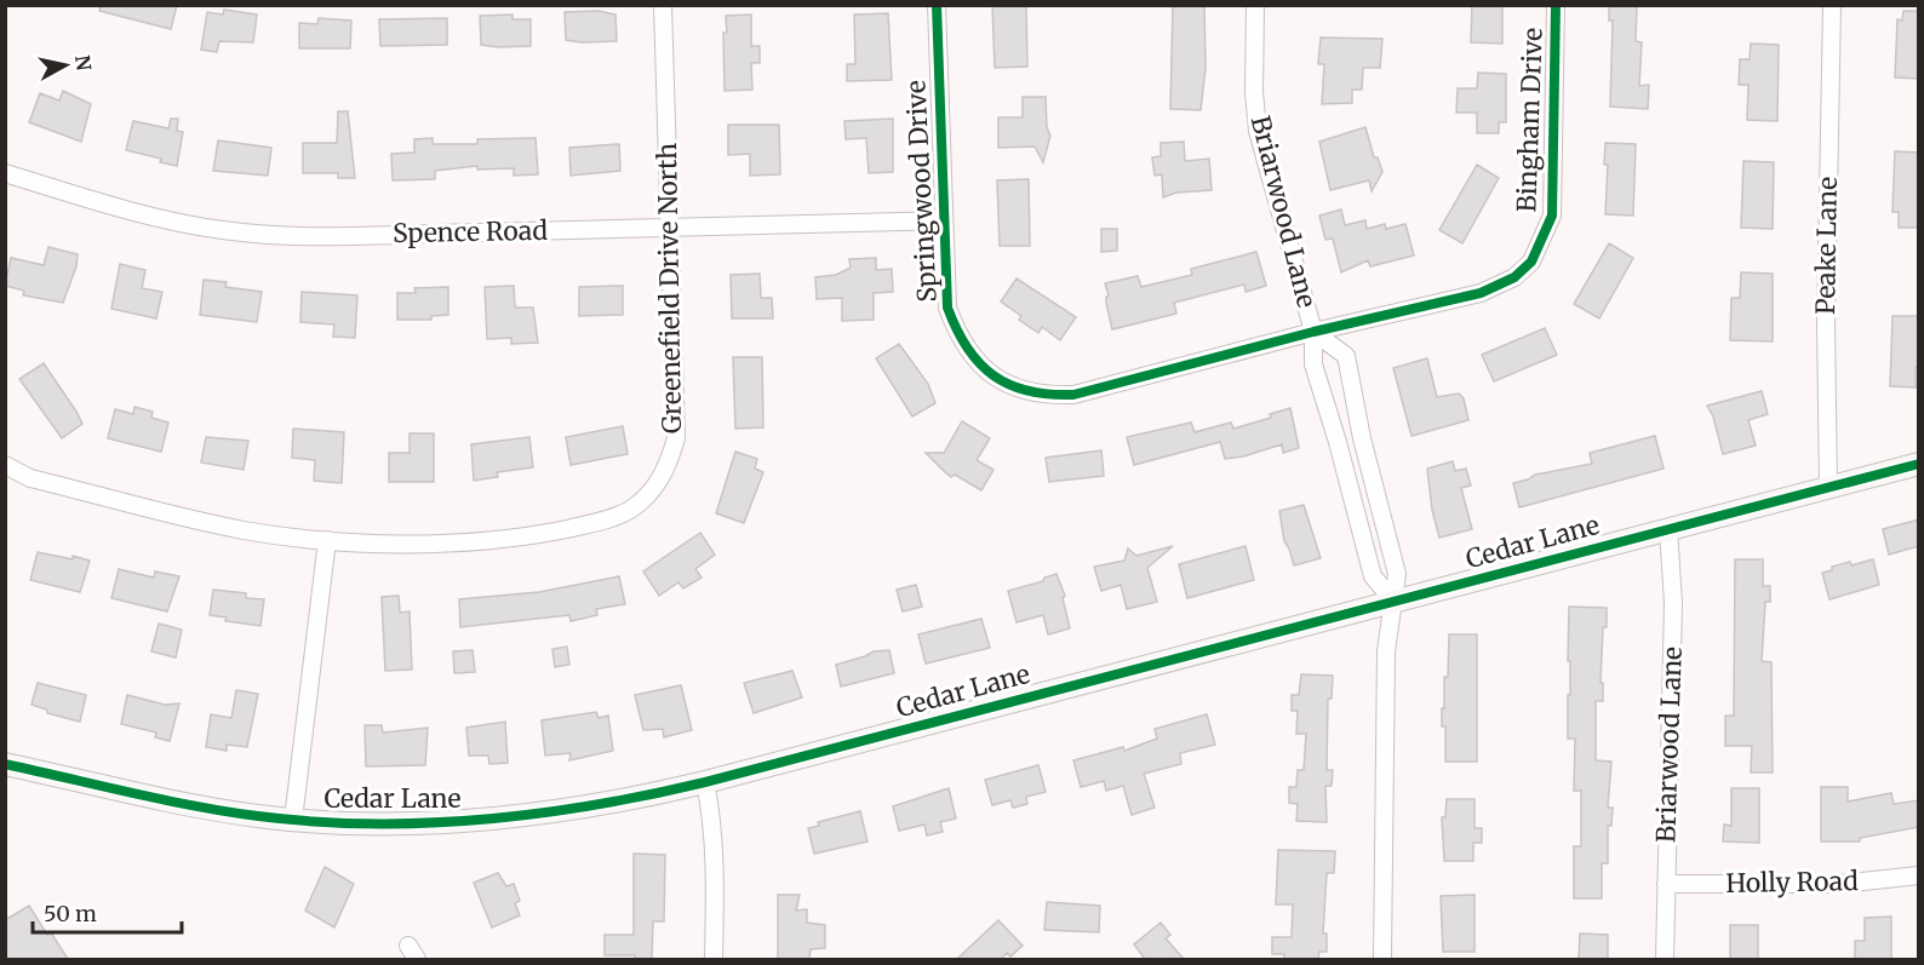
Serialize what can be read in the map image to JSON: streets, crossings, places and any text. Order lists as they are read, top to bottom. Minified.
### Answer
{"streets":{"main road":["Cedar Lane"],"street":["Bingham Drive","Springwood Drive","Briarwood Lane","Spence Road","Peake Lane","Greenefield Drive North","Holly Road"]},"crossings":[["Bingham Drive","Springwood Drive"],["Bingham Drive","Briarwood Lane"],["Springwood Drive","Briarwood Lane"],["Springwood Drive","Spence Road"],["Briarwood Lane","Cedar Lane"],["Briarwood Lane","Holly Road"],["Spence Road","Greenefield Drive North"],["Peake Lane","Cedar Lane"]],"scale_bar":"50 m","north":"right"}
